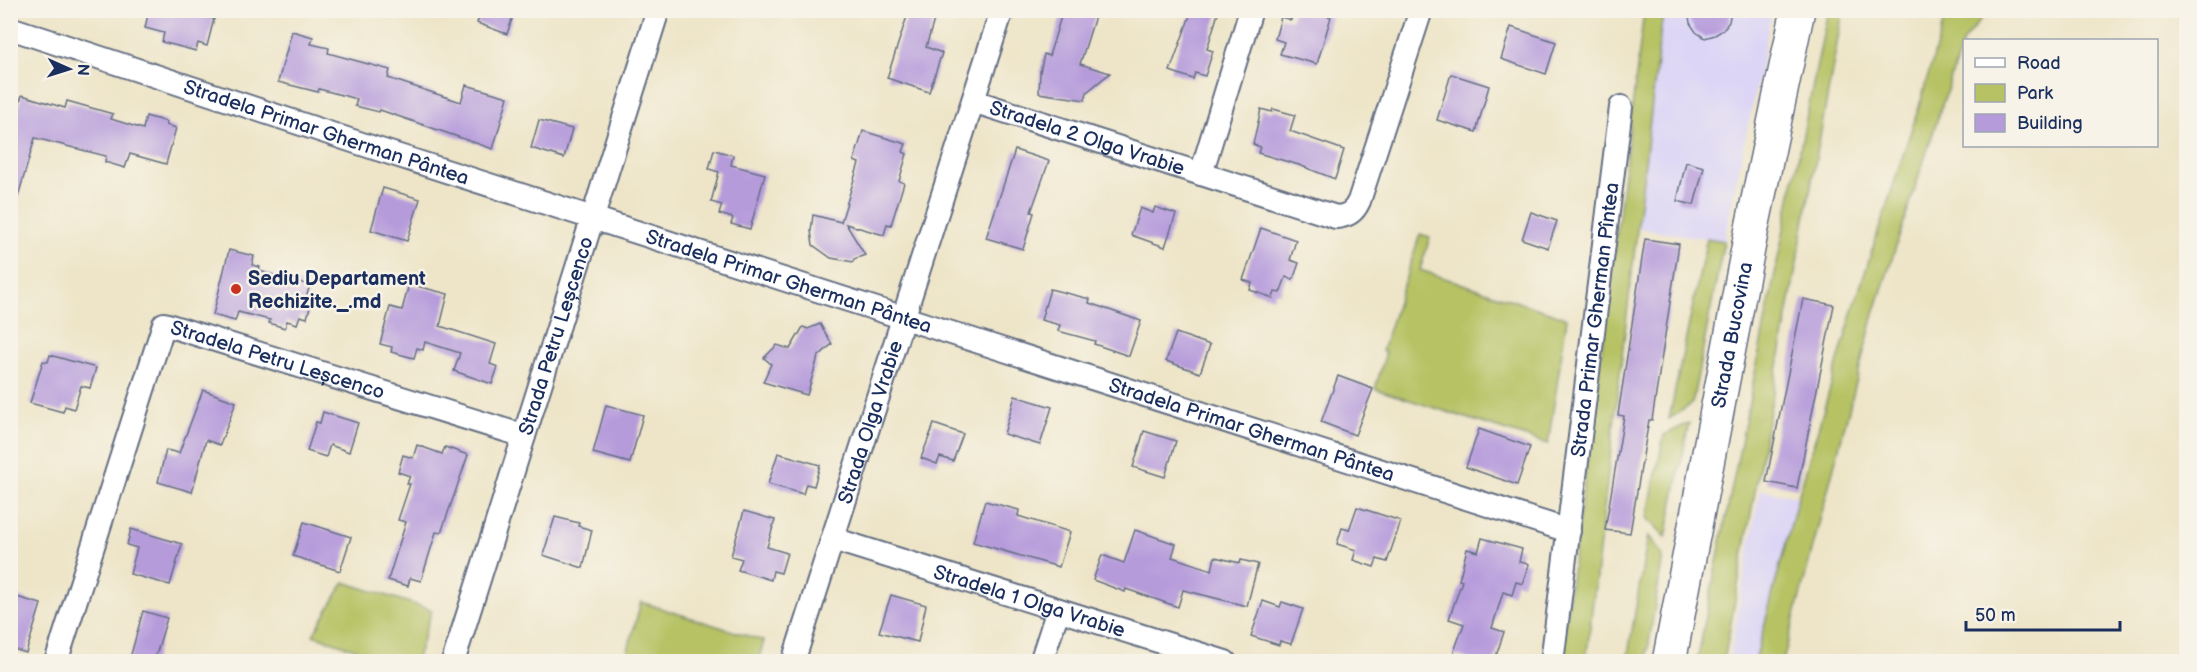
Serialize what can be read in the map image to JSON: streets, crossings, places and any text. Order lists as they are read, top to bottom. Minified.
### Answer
{"streets":{"main road":["Strada Bucovina"],"street":["Stradela Primar Gherman Pântea","Stradela 2 Olga Vrabie","Strada Primar Gherman Pîntea","Strada Petru Leșcenco","Stradela Petru Leșcenco","Strada Olga Vrabie","Stradela 1 Olga Vrabie"]},"crossings":[["Stradela Primar Gherman Pântea","Strada Primar Gherman Pîntea"],["Stradela Primar Gherman Pântea","Strada Petru Leșcenco"],["Stradela Primar Gherman Pântea","Strada Olga Vrabie"],["Stradela 2 Olga Vrabie","Strada Olga Vrabie"],["Strada Petru Leșcenco","Stradela Petru Leșcenco"],["Strada Olga Vrabie","Stradela 1 Olga Vrabie"]],"places":["Sediu Departament Rechizite._.md"],"legend":["Road","Park","Building"],"scale_bar":"50 m","north":"right"}
